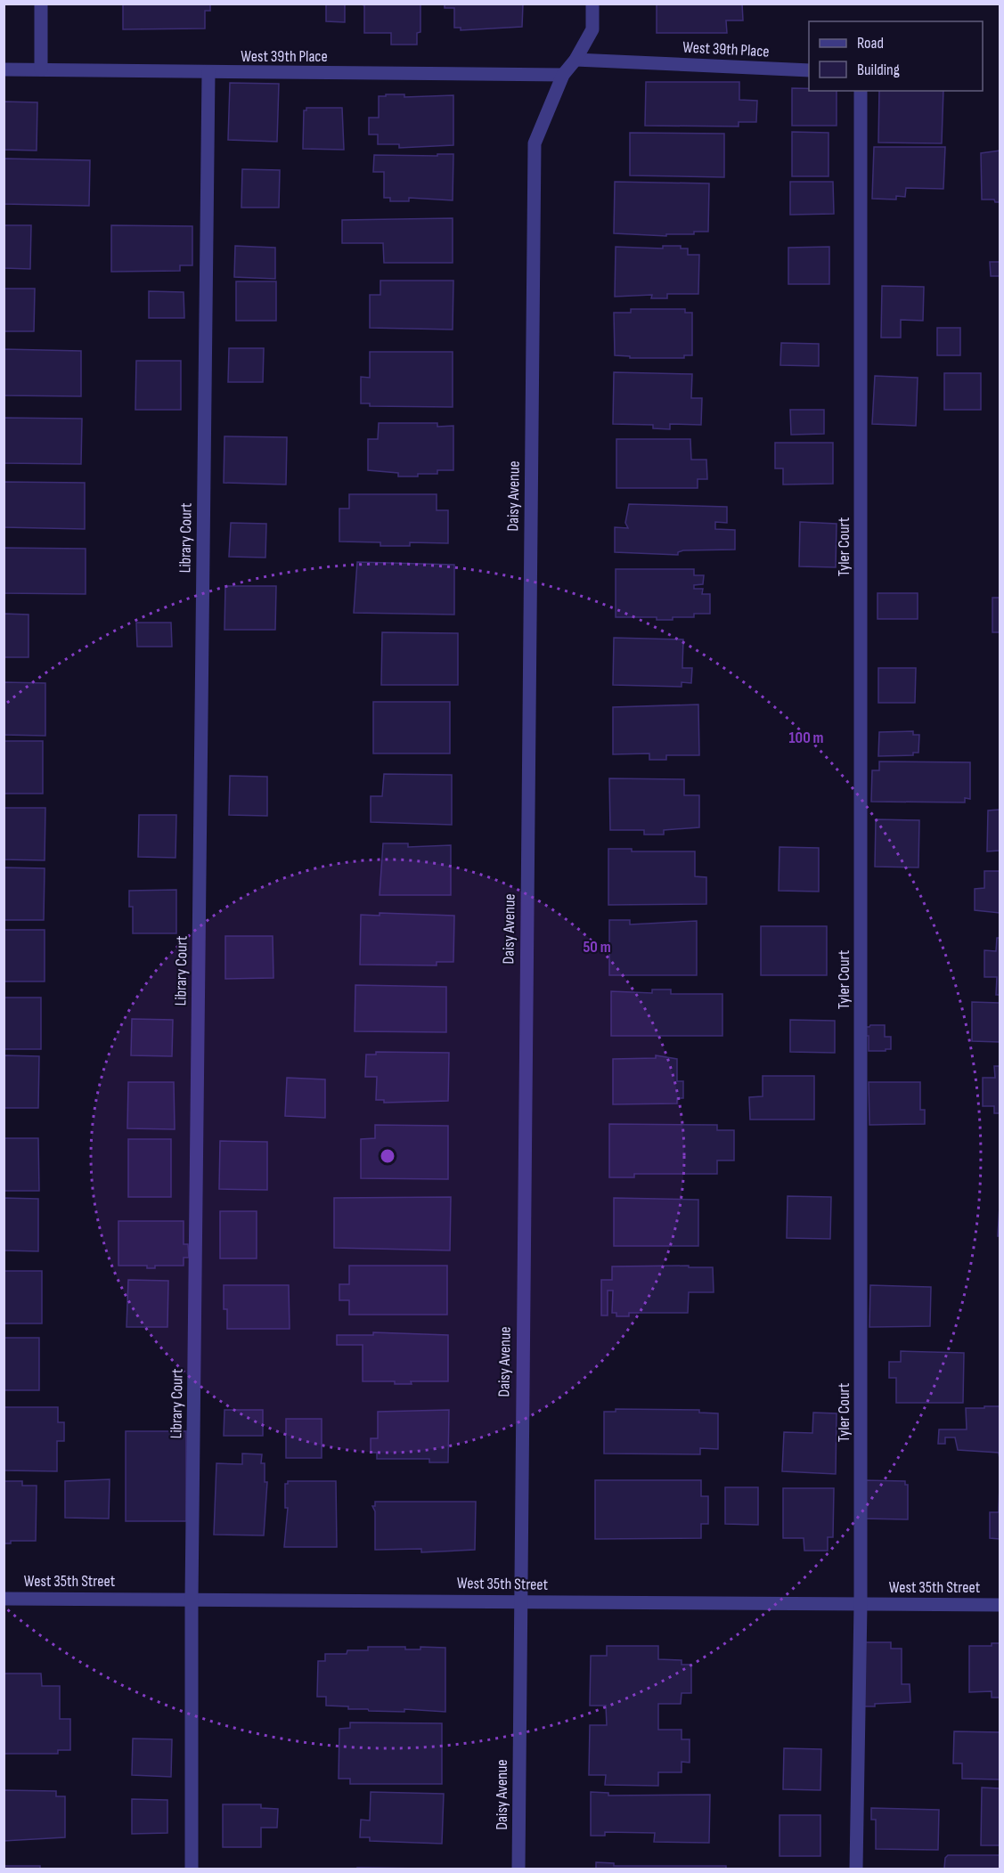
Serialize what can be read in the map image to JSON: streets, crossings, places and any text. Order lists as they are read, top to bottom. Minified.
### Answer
{"streets":{"street":["West 39th Place","Daisy Avenue","Library Court","Tyler Court","West 35th Street"]},"crossings":[["West 39th Place","Daisy Avenue"],["West 39th Place","Library Court"],["Daisy Avenue","West 35th Street"],["Library Court","West 35th Street"],["Tyler Court","West 35th Street"]],"legend":["Road","Building"],"rings":["100 m","50 m"]}
